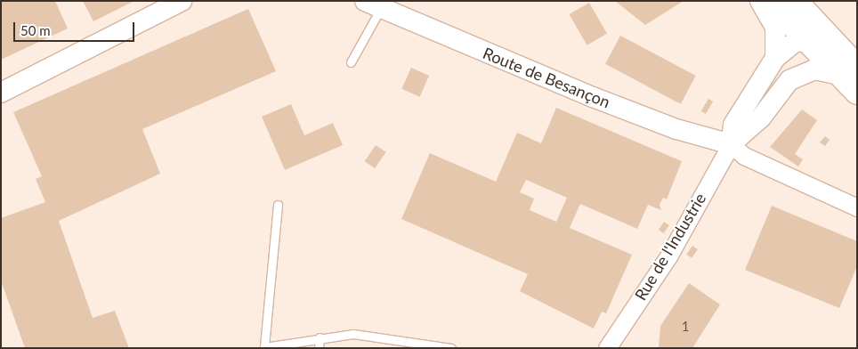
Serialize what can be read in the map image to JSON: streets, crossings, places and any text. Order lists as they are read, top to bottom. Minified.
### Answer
{"streets":{"street":["Route de Besançon","Rue de l'Industrie"]},"crossings":[["Route de Besançon","Rue de l'Industrie"]],"house_numbers":["1"],"scale_bar":"50 m"}
